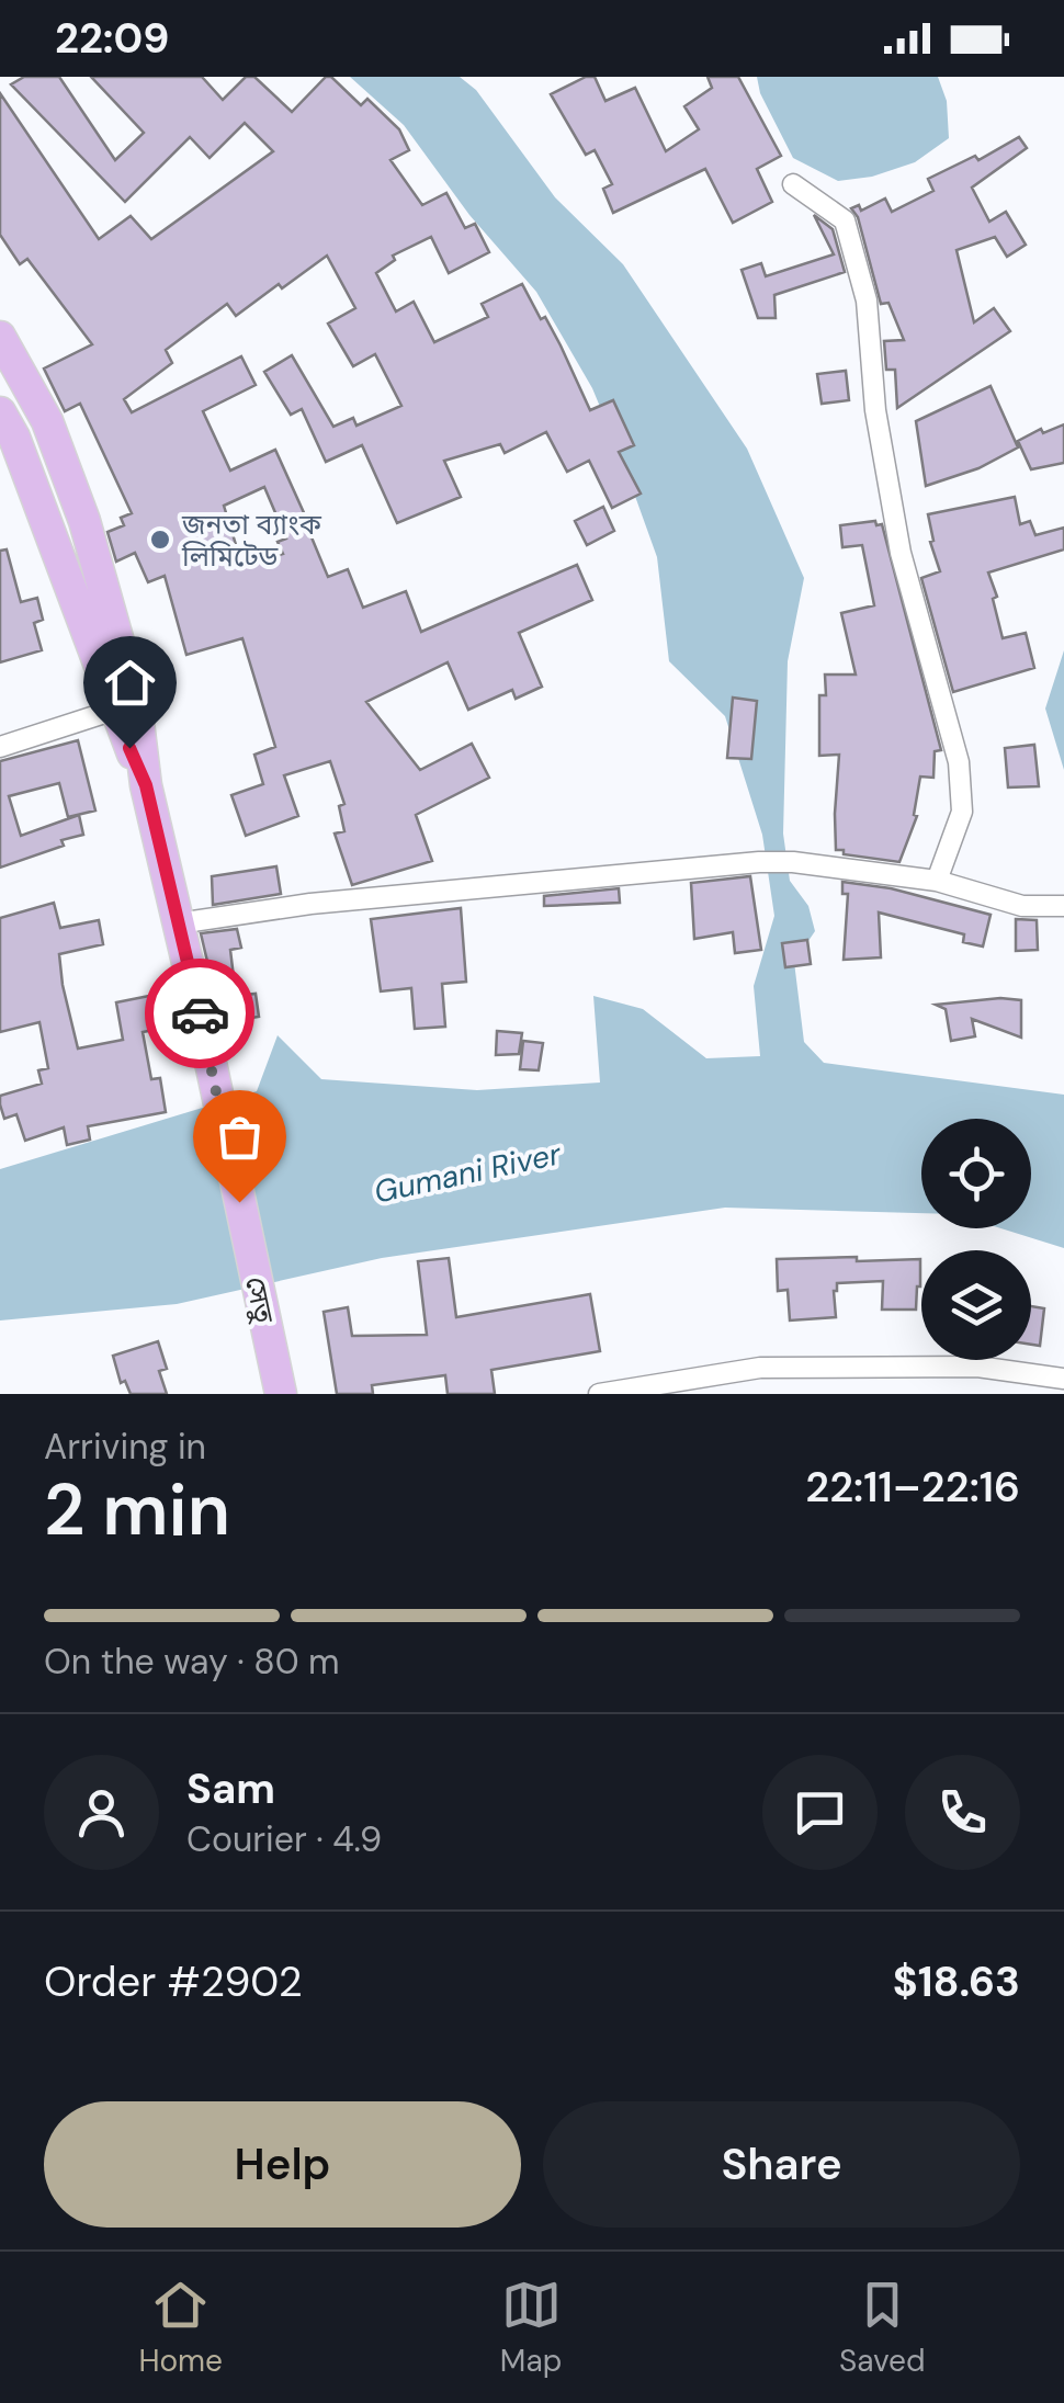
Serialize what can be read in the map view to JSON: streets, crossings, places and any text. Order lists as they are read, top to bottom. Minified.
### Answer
{"streets":{"main road":["সেতু"]},"water":["Gumani River"],"places":["জনতা ব্যাংক লিমিটেড"],"page":{"status":"22:09","heading":["2 min","Arriving in","22:11–22:16"],"panel":["Sam","Courier · 4.9","Order #2902","$18.63"],"bar":"On the way · 80 m","buttons":["Help","Share"],"tabs":["Home","Map","Saved"]}}
